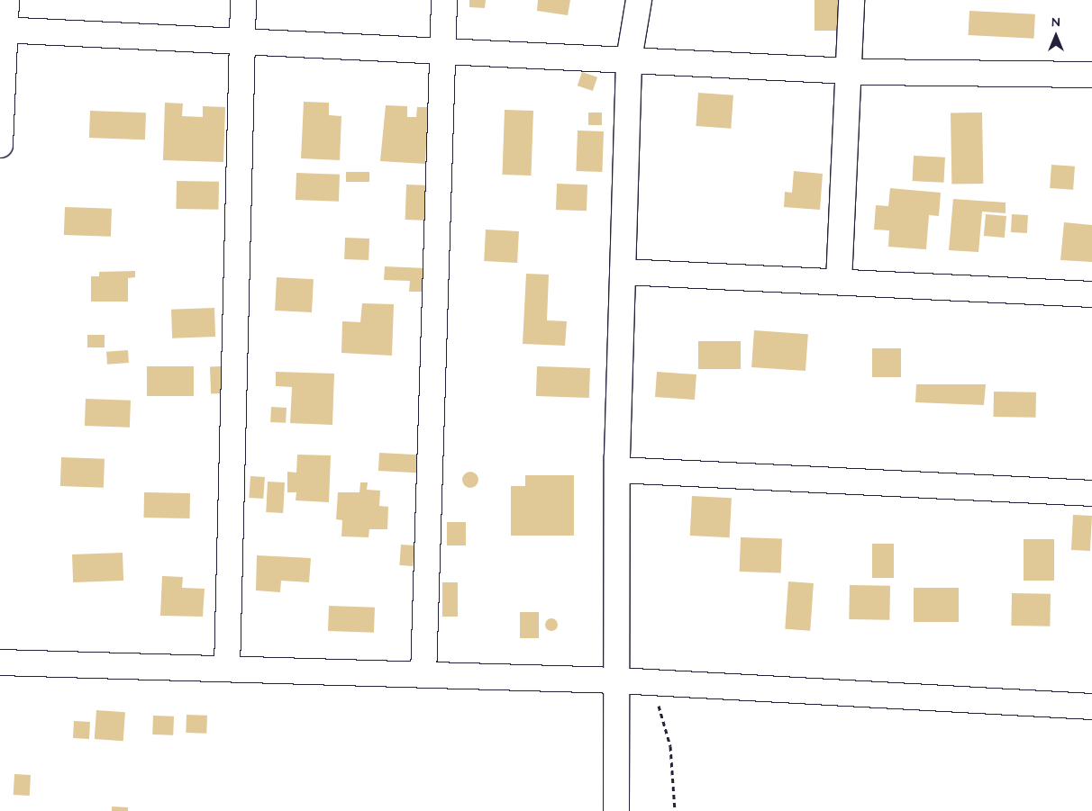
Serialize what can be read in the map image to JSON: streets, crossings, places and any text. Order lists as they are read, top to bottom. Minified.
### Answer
{"north":"top"}
